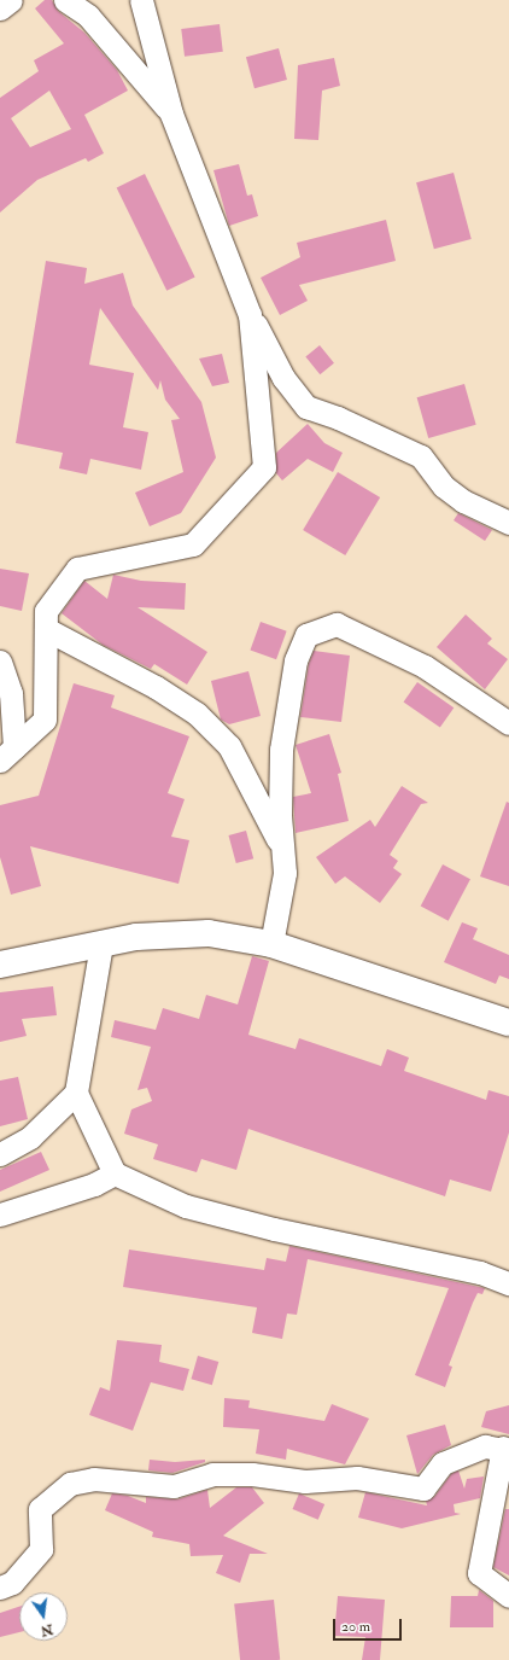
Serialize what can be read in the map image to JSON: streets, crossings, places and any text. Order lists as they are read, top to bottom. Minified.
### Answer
{"scale_bar":"20 m","north":"bottom"}
